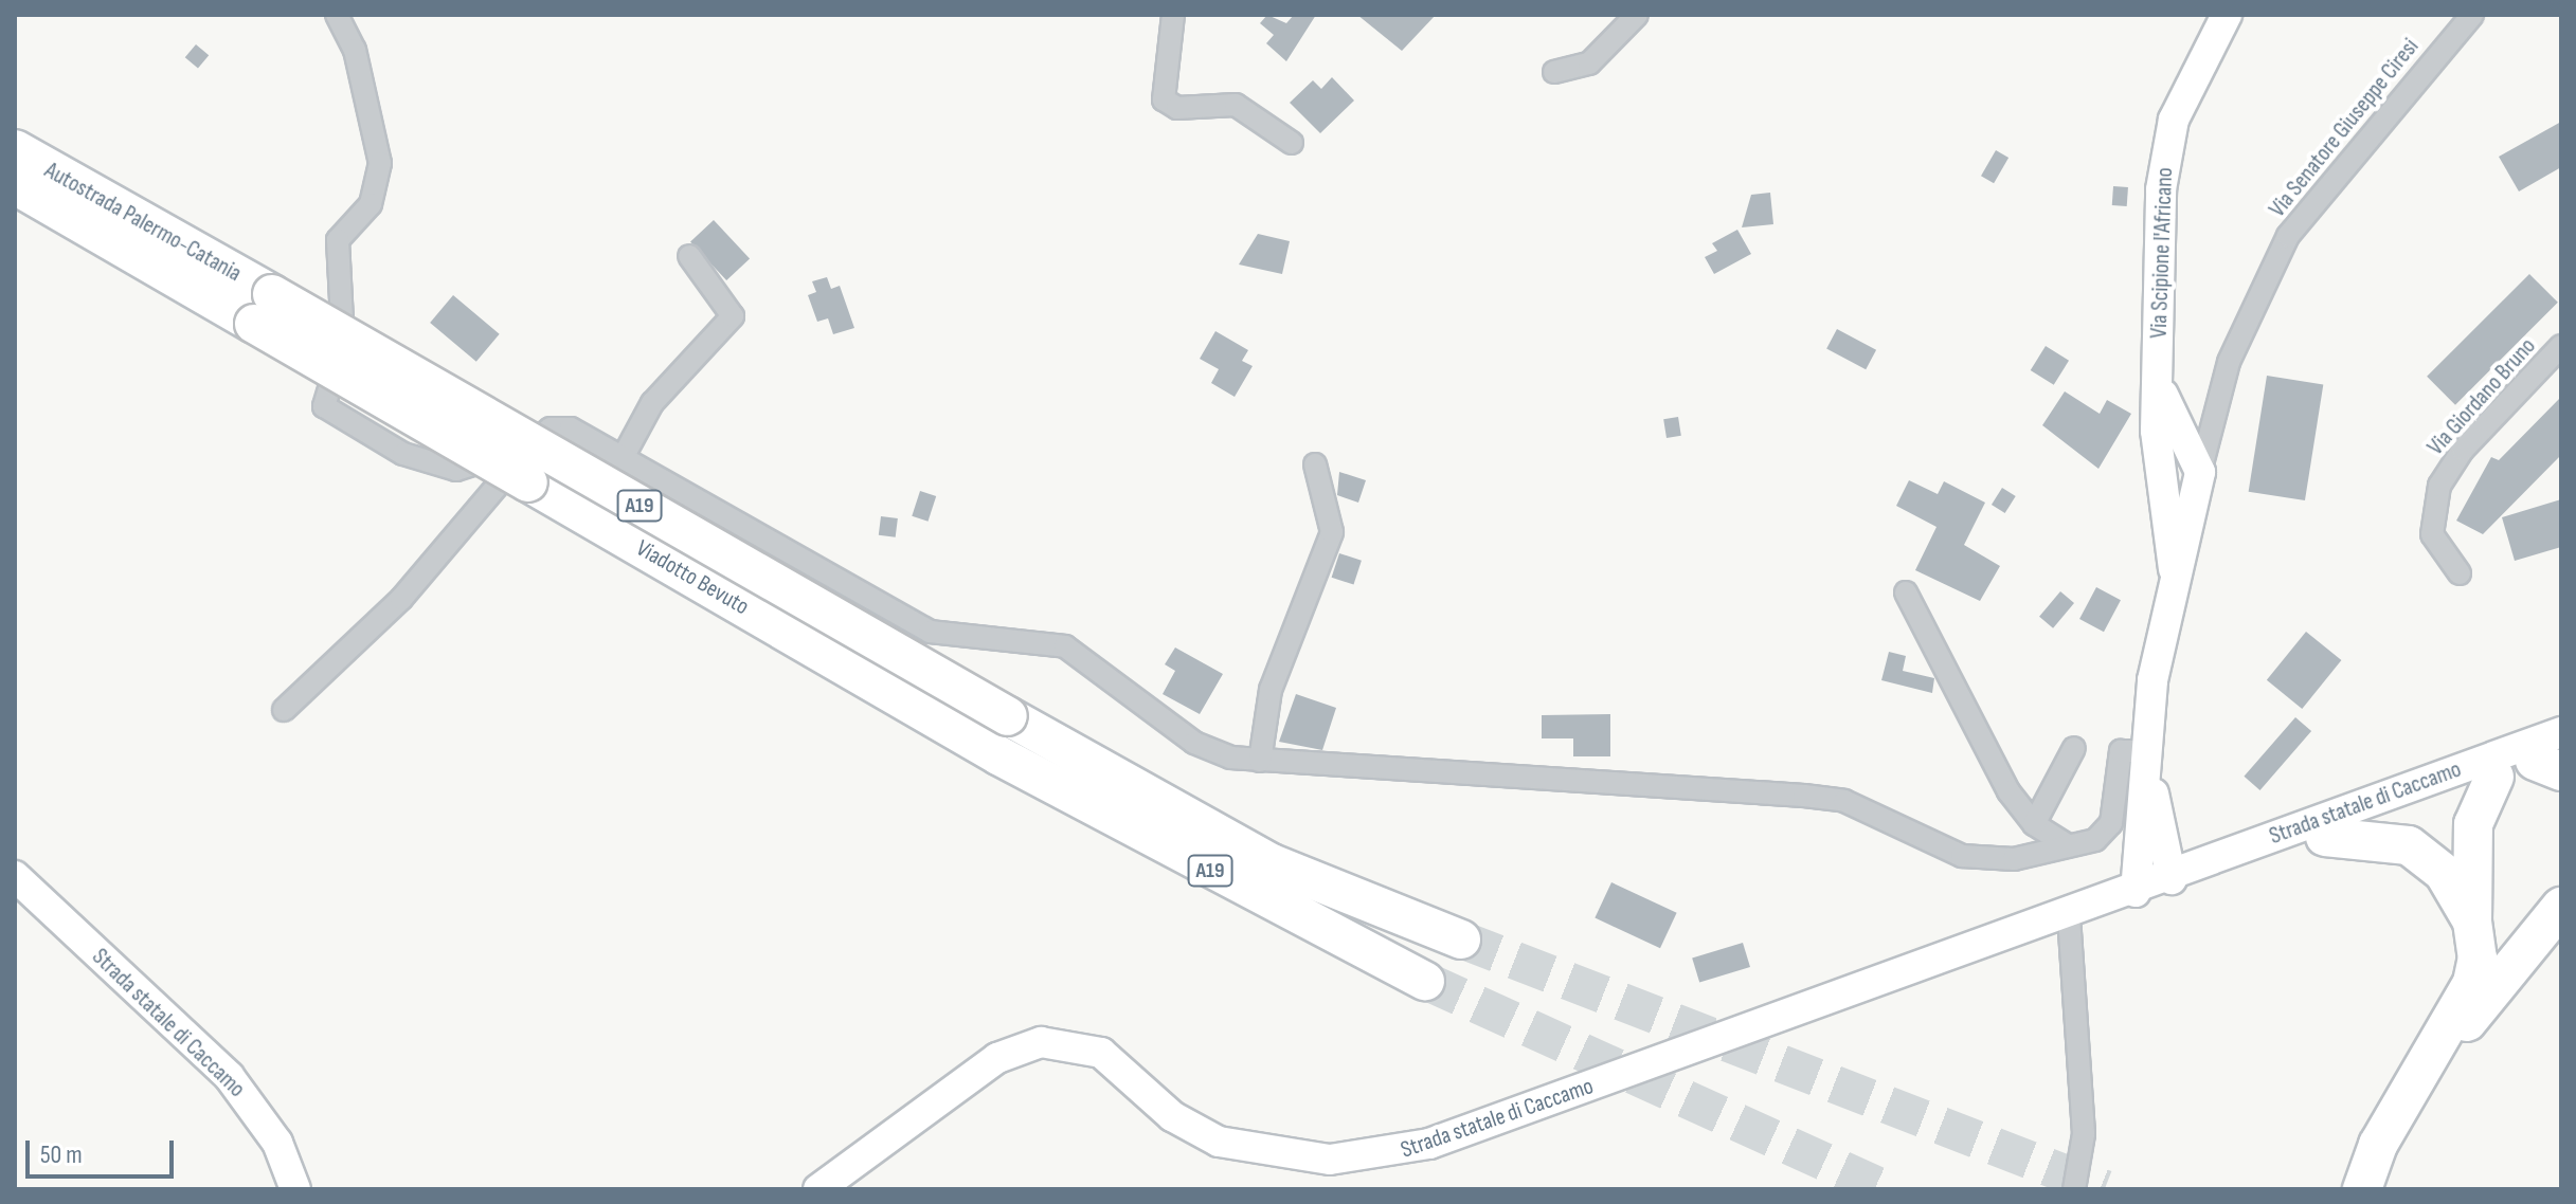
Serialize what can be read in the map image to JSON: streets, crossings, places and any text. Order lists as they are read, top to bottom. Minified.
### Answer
{"streets":{"highway":["Autostrada Palermo-Catania","A19","Viadotto Bevuto"],"main road":["Via Scipione l'Africano","Strada statale di Caccamo"],"street":["Via Senatore Giuseppe Ciresi","Via Giordano Bruno"]},"crossings":[["Autostrada Palermo-Catania","Viadotto Bevuto"]],"scale_bar":"50 m"}
